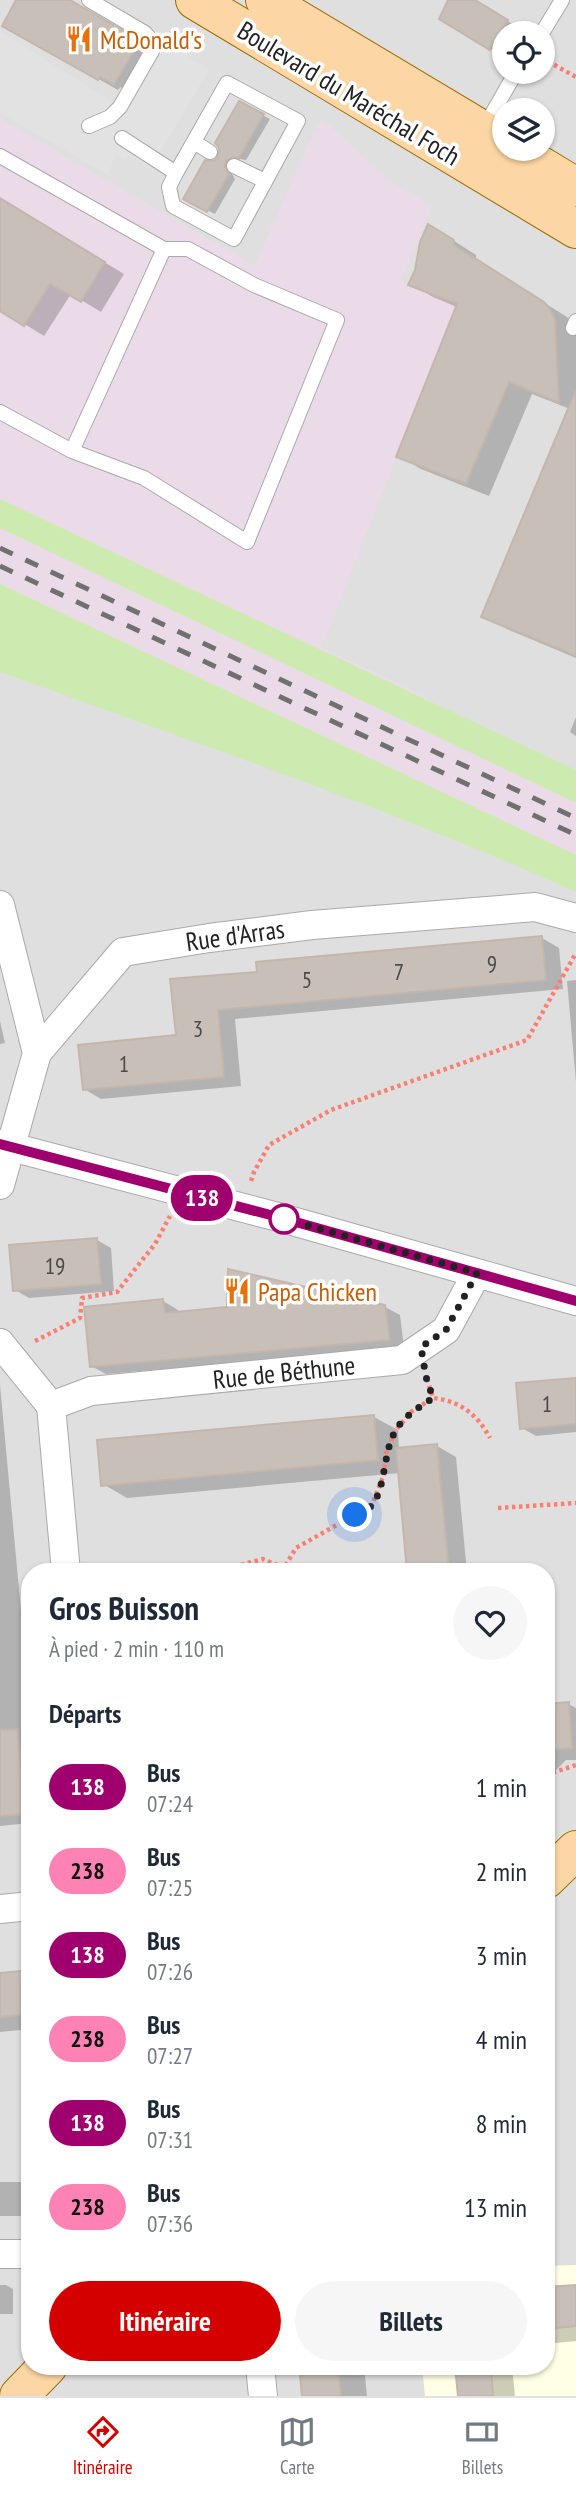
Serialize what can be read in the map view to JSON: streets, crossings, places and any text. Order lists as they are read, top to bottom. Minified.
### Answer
{"streets":{"main road":["Boulevard du Maréchal Foch"],"street":["Rue d'Arras","Rue de Béthune"]},"places":{"restaurant":["McDonald's","Papa Chicken"]},"lines":["bus line 138"],"house_numbers":["9","7","5","3","1","19","1"],"page":{"on_map":"138","heading":[["Gros Buisson","À pied · 2 min · 110 m"],"Départs"],"list":[{"mark":"138","name":"Bus","note":"07:24","value":"1 min"},{"mark":"238","name":"Bus","note":"07:25","value":"2 min"},{"mark":"138","name":"Bus","note":"07:26","value":"3 min"},{"mark":"238","name":"Bus","note":"07:27","value":"4 min"},{"mark":"138","name":"Bus","note":"07:31","value":"8 min"},{"mark":"238","name":"Bus","note":"07:36","value":"13 min"}],"buttons":["Itinéraire","Billets"],"tabs":["Itinéraire","Carte","Billets"]}}
